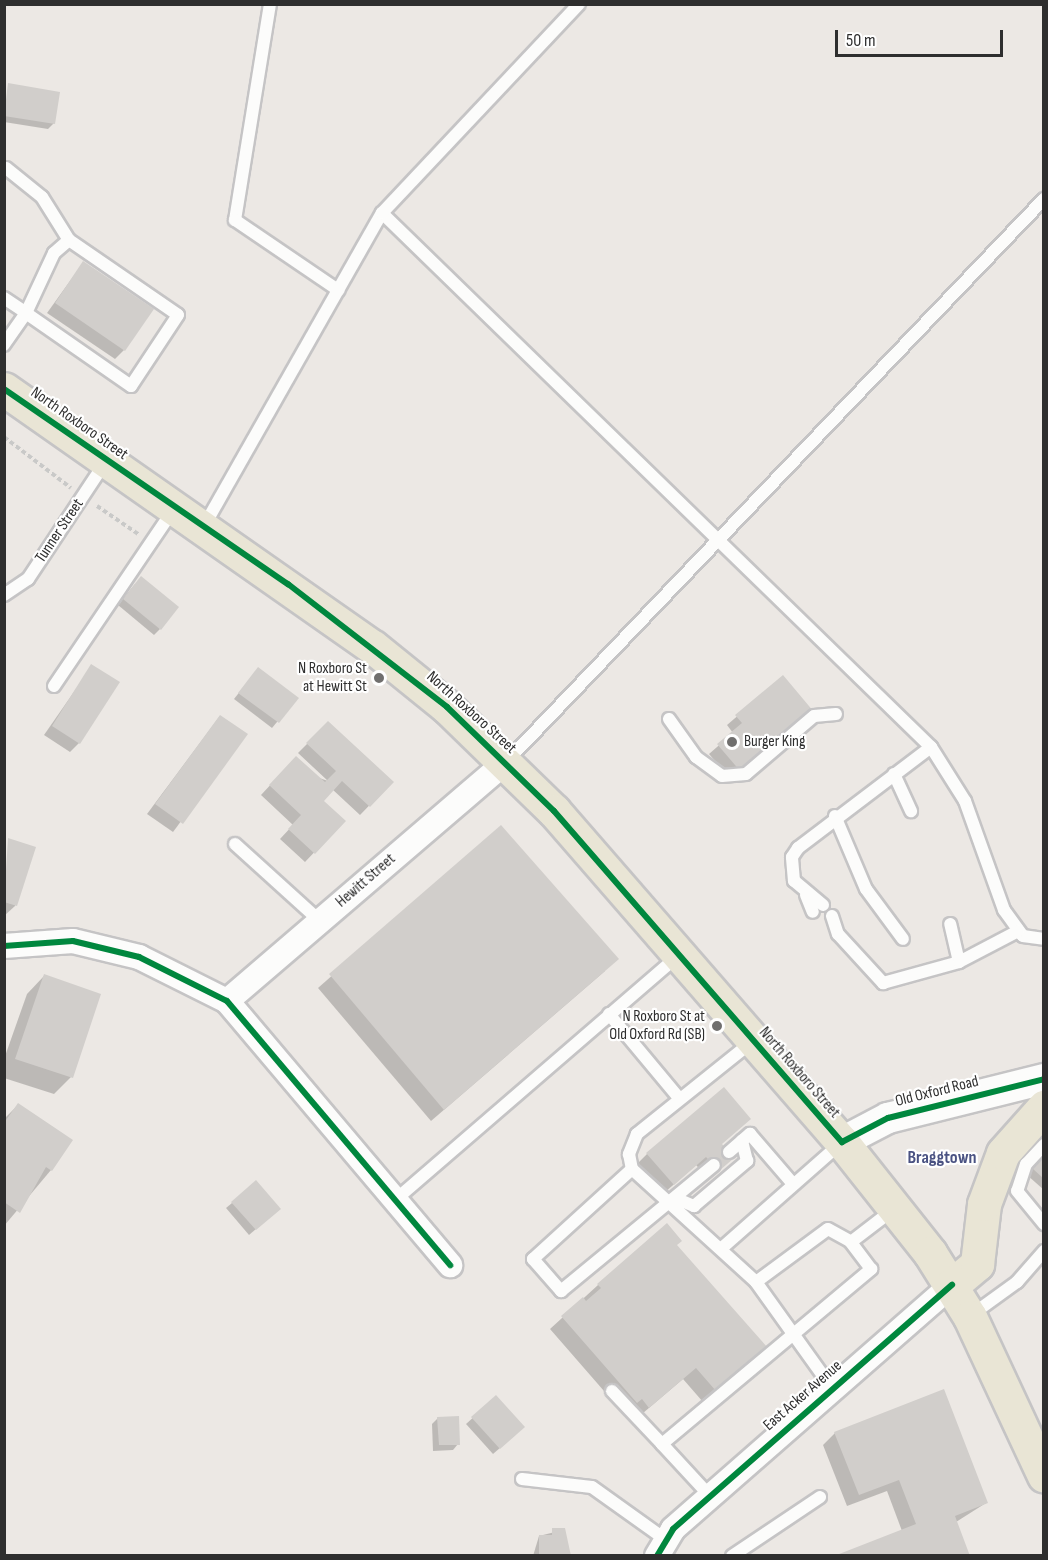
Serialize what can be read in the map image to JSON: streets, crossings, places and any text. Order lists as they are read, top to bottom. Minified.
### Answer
{"streets":{"main road":["North Roxboro Street"],"street":["Hewitt Street","Old Oxford Road","East Acker Avenue"],"lane":["Tunner Street"]},"crossings":[["North Roxboro Street","Tunner Street"],["North Roxboro Street","Hewitt Street"],["North Roxboro Street","Old Oxford Road"],["North Roxboro Street","East Acker Avenue"]],"districts":["Braggtown"],"places":["N Roxboro St at Hewitt St","Burger King","N Roxboro St at Old Oxford Rd (SB)"],"scale_bar":"50 m"}
